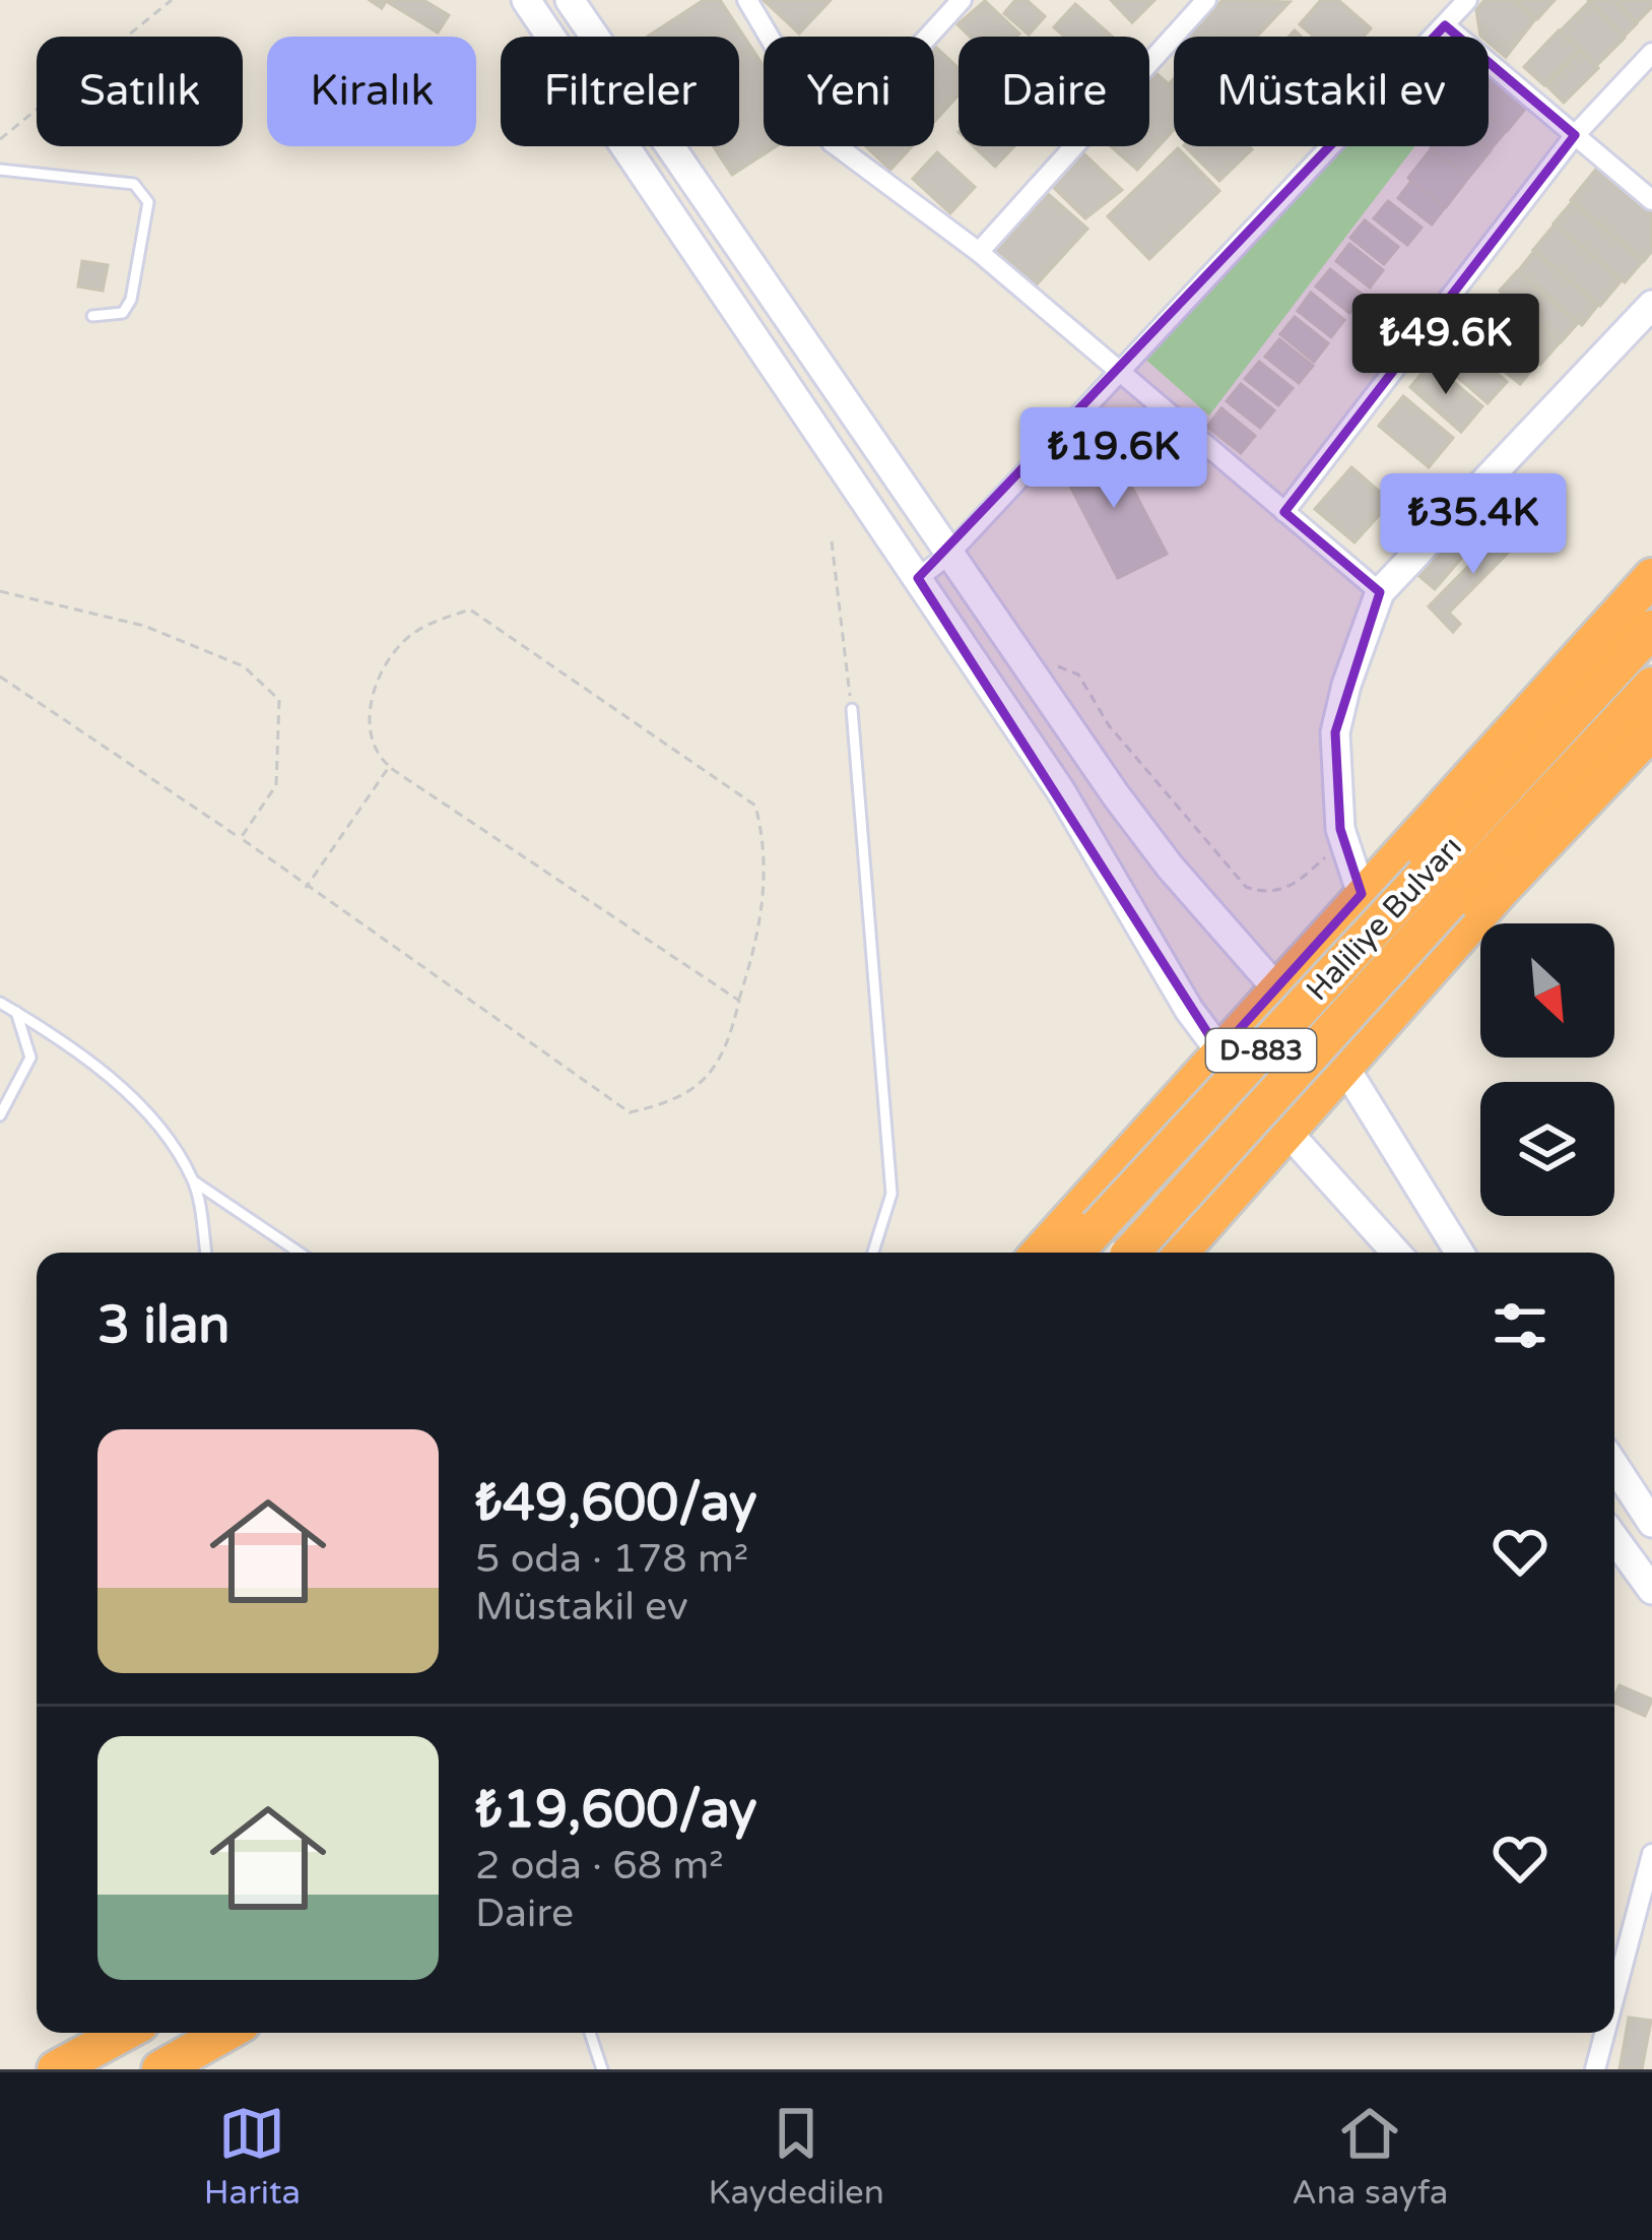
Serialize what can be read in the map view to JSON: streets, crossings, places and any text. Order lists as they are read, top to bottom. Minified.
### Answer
{"streets":{"highway":["Haliliye Bulvarı","D-883"]},"north":"bottom right","page":{"chip":["Satılık","Kiralık","Filtreler","Yeni","Daire","Müstakil ev"],"price":["₺49.6K","₺19.6K","₺35.4K"],"heading":"3 ilan","list":[{"name":"₺49,600/ay","note":"5 oda · 178 m² · Müstakil ev"},{"name":"₺19,600/ay","note":"2 oda · 68 m² · Daire"}],"tabs":["Harita","Kaydedilen","Ana sayfa"]}}
